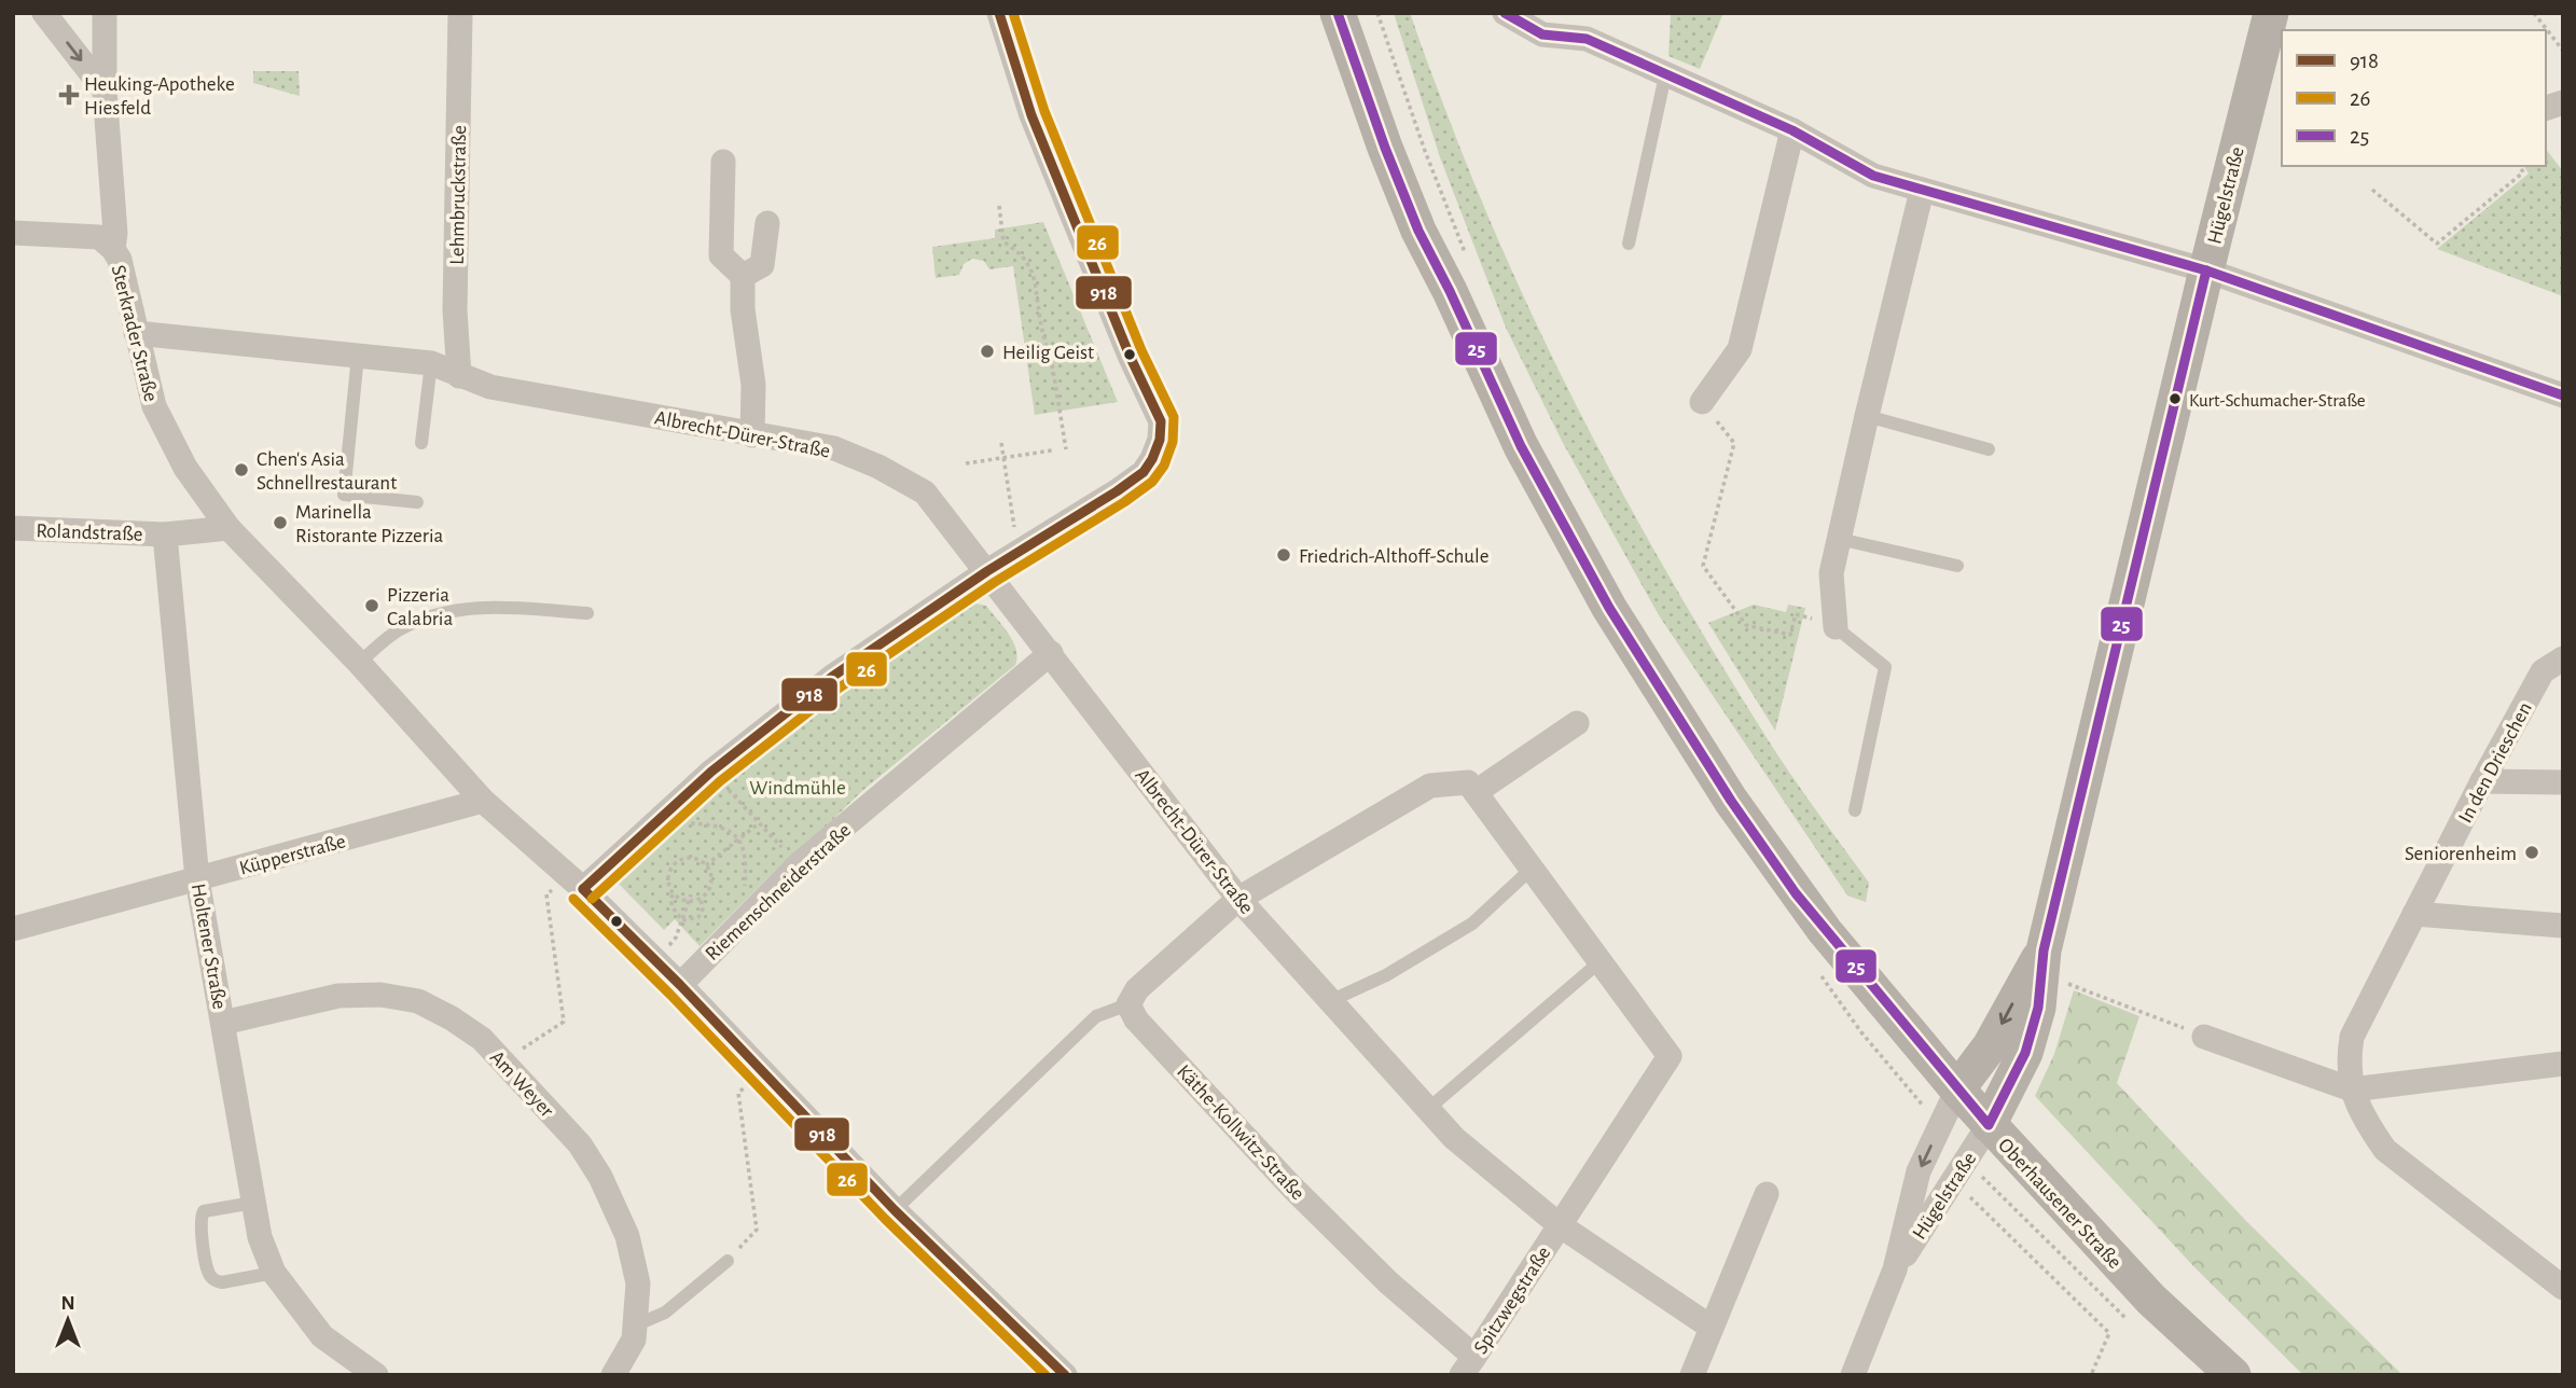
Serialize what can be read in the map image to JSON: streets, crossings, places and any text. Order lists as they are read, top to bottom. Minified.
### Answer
{"streets":{"main road":["Hügelstraße","Oberhausener Straße"],"street":["Lehmbruckstraße","Sterkrader Straße","Albrecht-Dürer-Straße","Rolandstraße","In den Drieschen","Küpperstraße","Riemenschneiderstraße","Holtener Straße","Am Weyer","Käthe-Kollwitz-Straße","Spitzwegstraße"]},"crossings":[["Lehmbruckstraße","Albrecht-Dürer-Straße"],["Hügelstraße","Oberhausener Straße"],["Sterkrader Straße","Albrecht-Dürer-Straße"],["Sterkrader Straße","Küpperstraße"],["Sterkrader Straße","Riemenschneiderstraße"],["Albrecht-Dürer-Straße","Riemenschneiderstraße"],["Albrecht-Dürer-Straße","Spitzwegstraße"],["Rolandstraße","Holtener Straße"],["Küpperstraße","Holtener Straße"],["Holtener Straße","Am Weyer"],["Käthe-Kollwitz-Straße","Spitzwegstraße"]],"parks":["Windmühle"],"places":{"health":["Heuking-Apotheke Hiesfeld"],"other":["Heilig Geist","Kurt-Schumacher-Straße","Chen's Asia Schnellrestaurant","Marinella Ristorante Pizzeria","Friedrich-Althoff-Schule","Pizzeria Calabria","Seniorenheim"]},"lines":["transit line 918","transit line 26","transit line 25"],"legend":["918","26","25"],"north":"top"}
